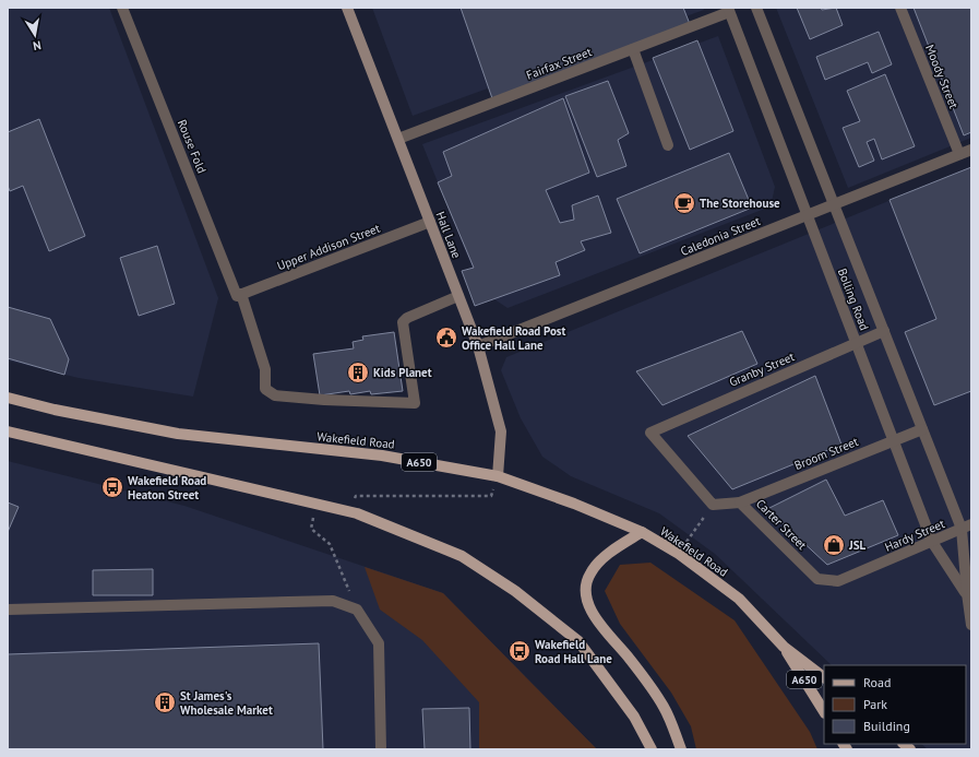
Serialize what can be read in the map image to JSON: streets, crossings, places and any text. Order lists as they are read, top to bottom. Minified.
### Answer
{"streets":{"main road":["Wakefield Road","A650"],"street":["Fairfax Street","Moody Street","Rouse Fold","Hall Lane","Caledonia Street","Upper Addison Street","Bolling Road","Granby Street","Broom Street","Carter Street","Hardy Street"]},"crossings":[["Fairfax Street","Hall Lane"],["Fairfax Street","Bolling Road"],["Moody Street","Caledonia Street"],["Rouse Fold","Hall Lane"],["Rouse Fold","Upper Addison Street"],["Hall Lane","Caledonia Street"],["Hall Lane","Upper Addison Street"],["Hall Lane","Wakefield Road"],["Caledonia Street","Bolling Road"],["Bolling Road","Granby Street"],["Bolling Road","Broom Street"],["Bolling Road","Hardy Street"],["Granby Street","Carter Street"],["Wakefield Road","A650"],["Broom Street","Carter Street"],["Carter Street","Hardy Street"]],"places":{"cafe":["The Storehouse"],"public building":["Wakefield Road Post Office Hall Lane"],"building":["Kids Planet","St James's Wholesale Market"],"bus stop":["Wakefield Road Heaton Street","Wakefield Road Hall Lane"],"shop":["JSL"]},"legend":["Road","Park","Building"],"north":"bottom"}
